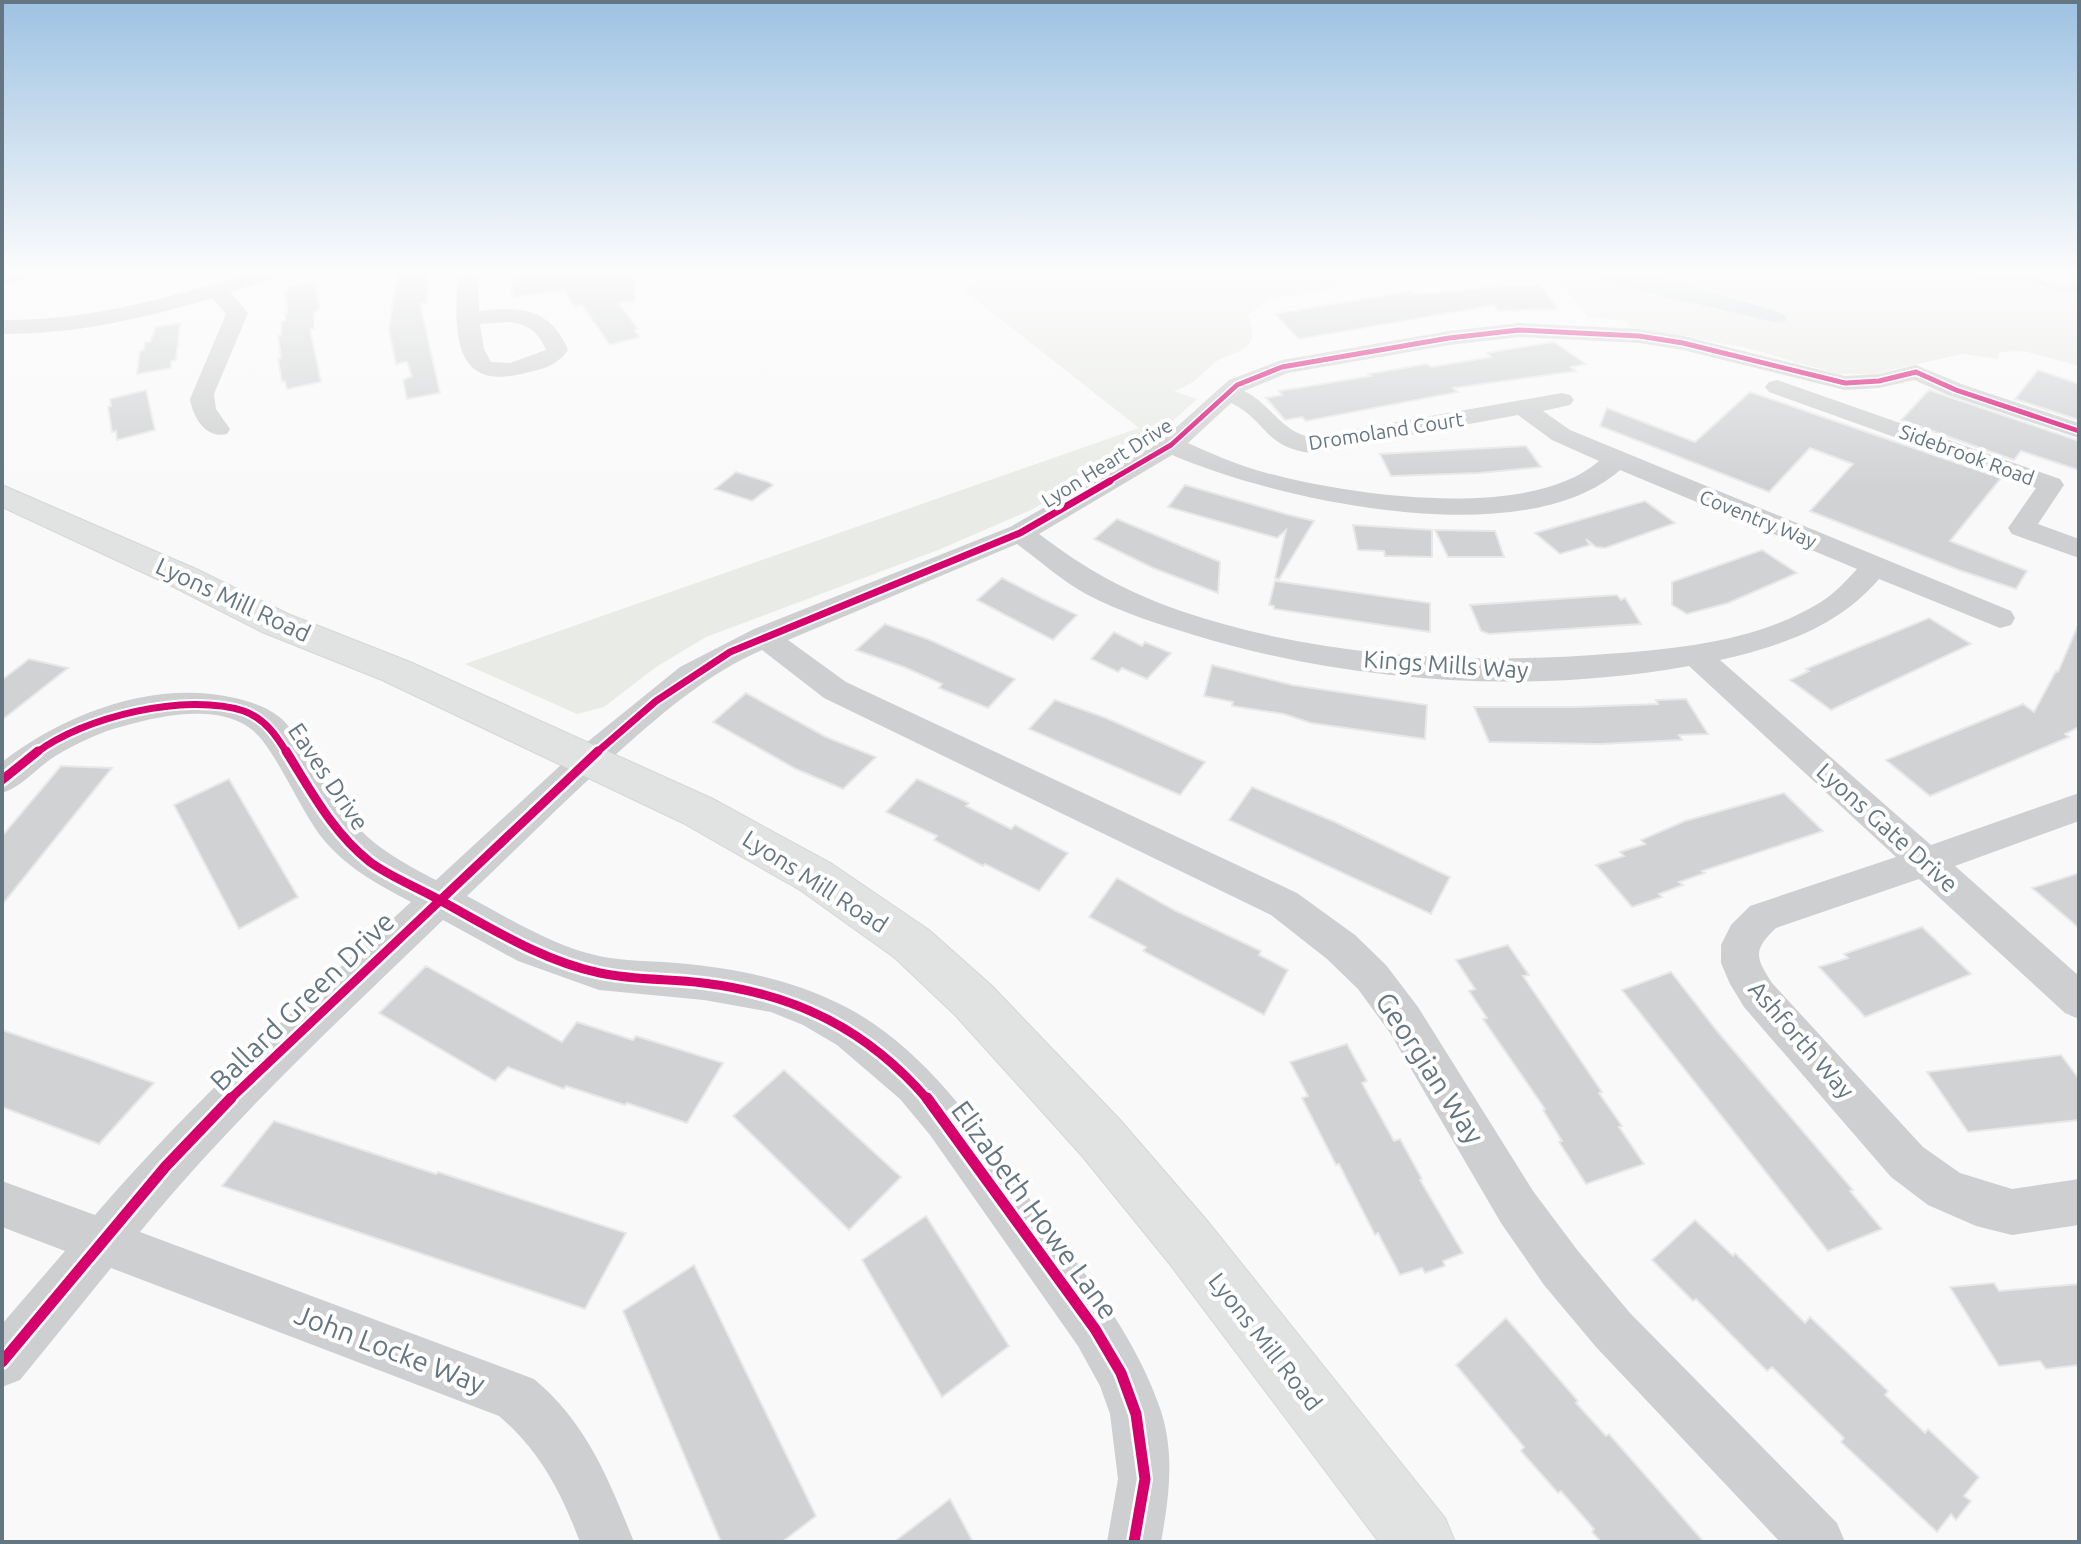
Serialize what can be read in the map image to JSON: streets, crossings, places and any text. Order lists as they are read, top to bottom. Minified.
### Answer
{"streets":{"main road":["Lyons Mill Road"],"street":["Dromoland Court","Sidebrook Road","Lyon Heart Drive","Coventry Way","Kings Mills Way","Eaves Drive","Lyons Gate Drive","Ballard Green Drive","Ashforth Way","Georgian Way","Elizabeth Howe Lane","John Locke Way"]},"crossings":[["Dromoland Court","Lyon Heart Drive"],["Dromoland Court","Coventry Way"],["Lyon Heart Drive","Lyons Mill Road"],["Lyon Heart Drive","Kings Mills Way"],["Lyon Heart Drive","Ballard Green Drive"],["Lyon Heart Drive","Georgian Way"],["Coventry Way","Kings Mills Way"],["Lyons Mill Road","Ballard Green Drive"],["Kings Mills Way","Lyons Gate Drive"],["Eaves Drive","Ballard Green Drive"],["Eaves Drive","Elizabeth Howe Lane"],["Lyons Gate Drive","Ashforth Way"],["Ballard Green Drive","Elizabeth Howe Lane"],["Ballard Green Drive","John Locke Way"]]}
